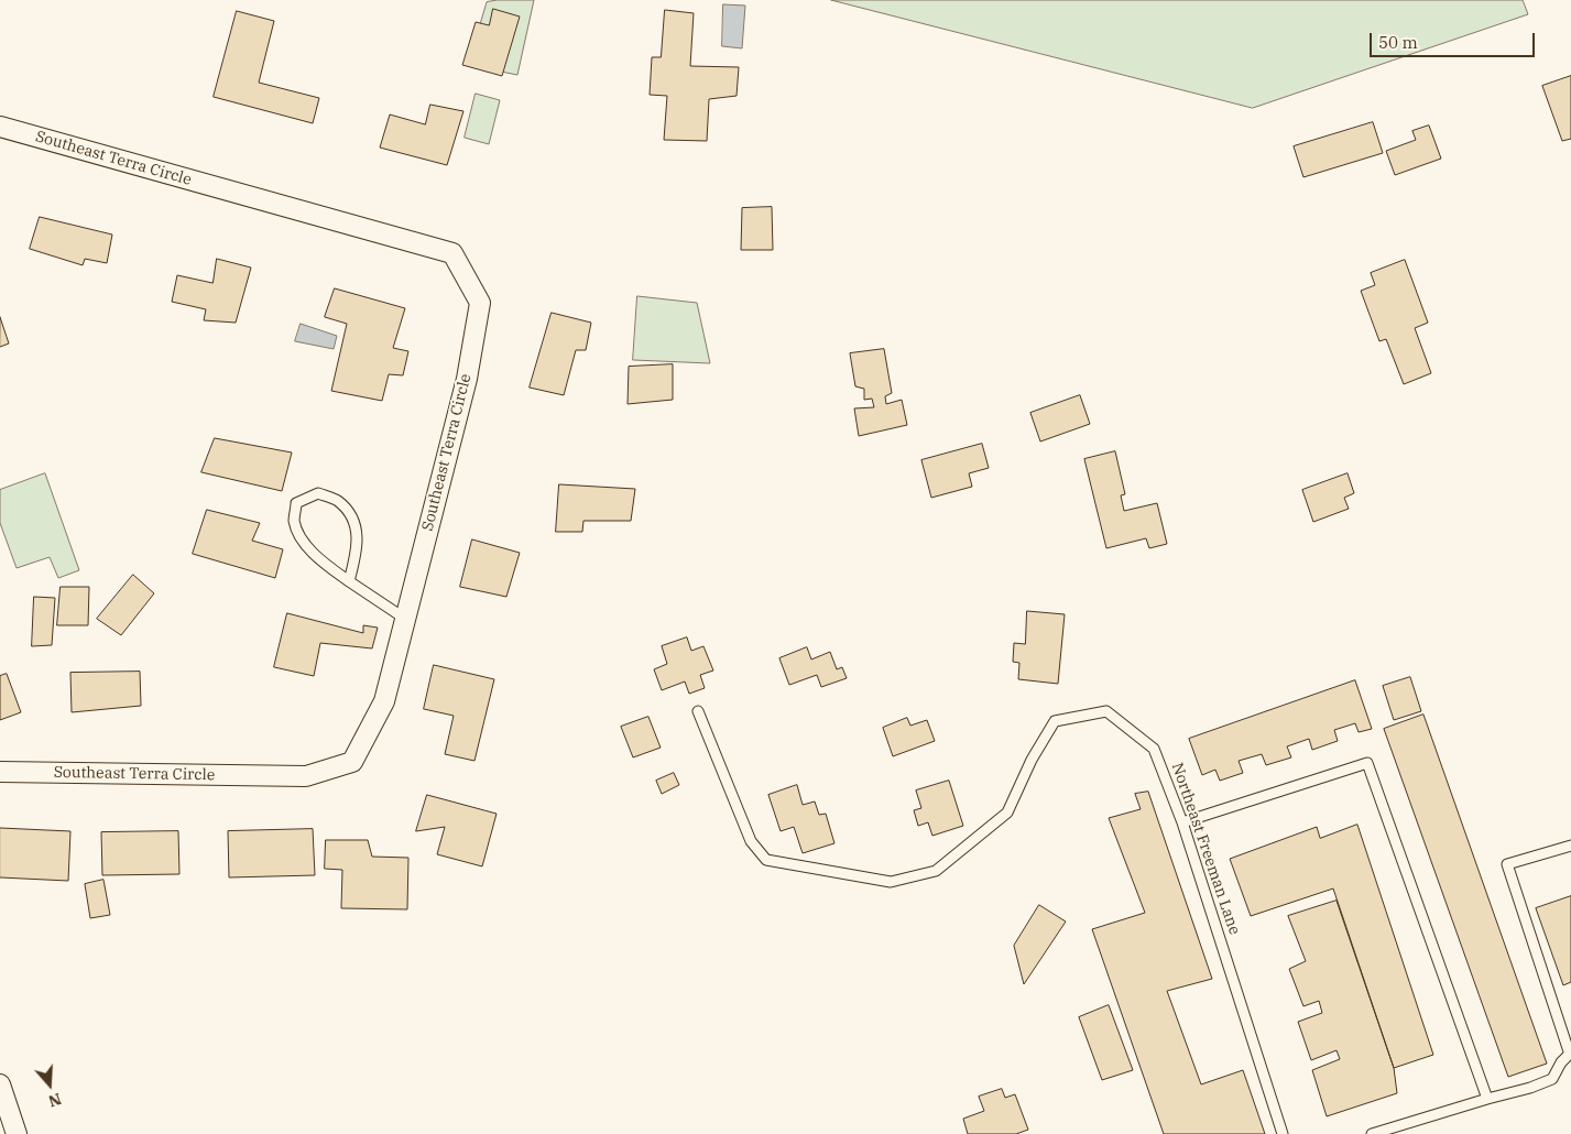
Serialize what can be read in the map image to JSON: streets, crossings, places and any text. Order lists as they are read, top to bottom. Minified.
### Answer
{"streets":{"street":["Southeast Terra Circle"],"lane":["Northeast Freeman Lane"]},"scale_bar":"50 m","north":"bottom"}
